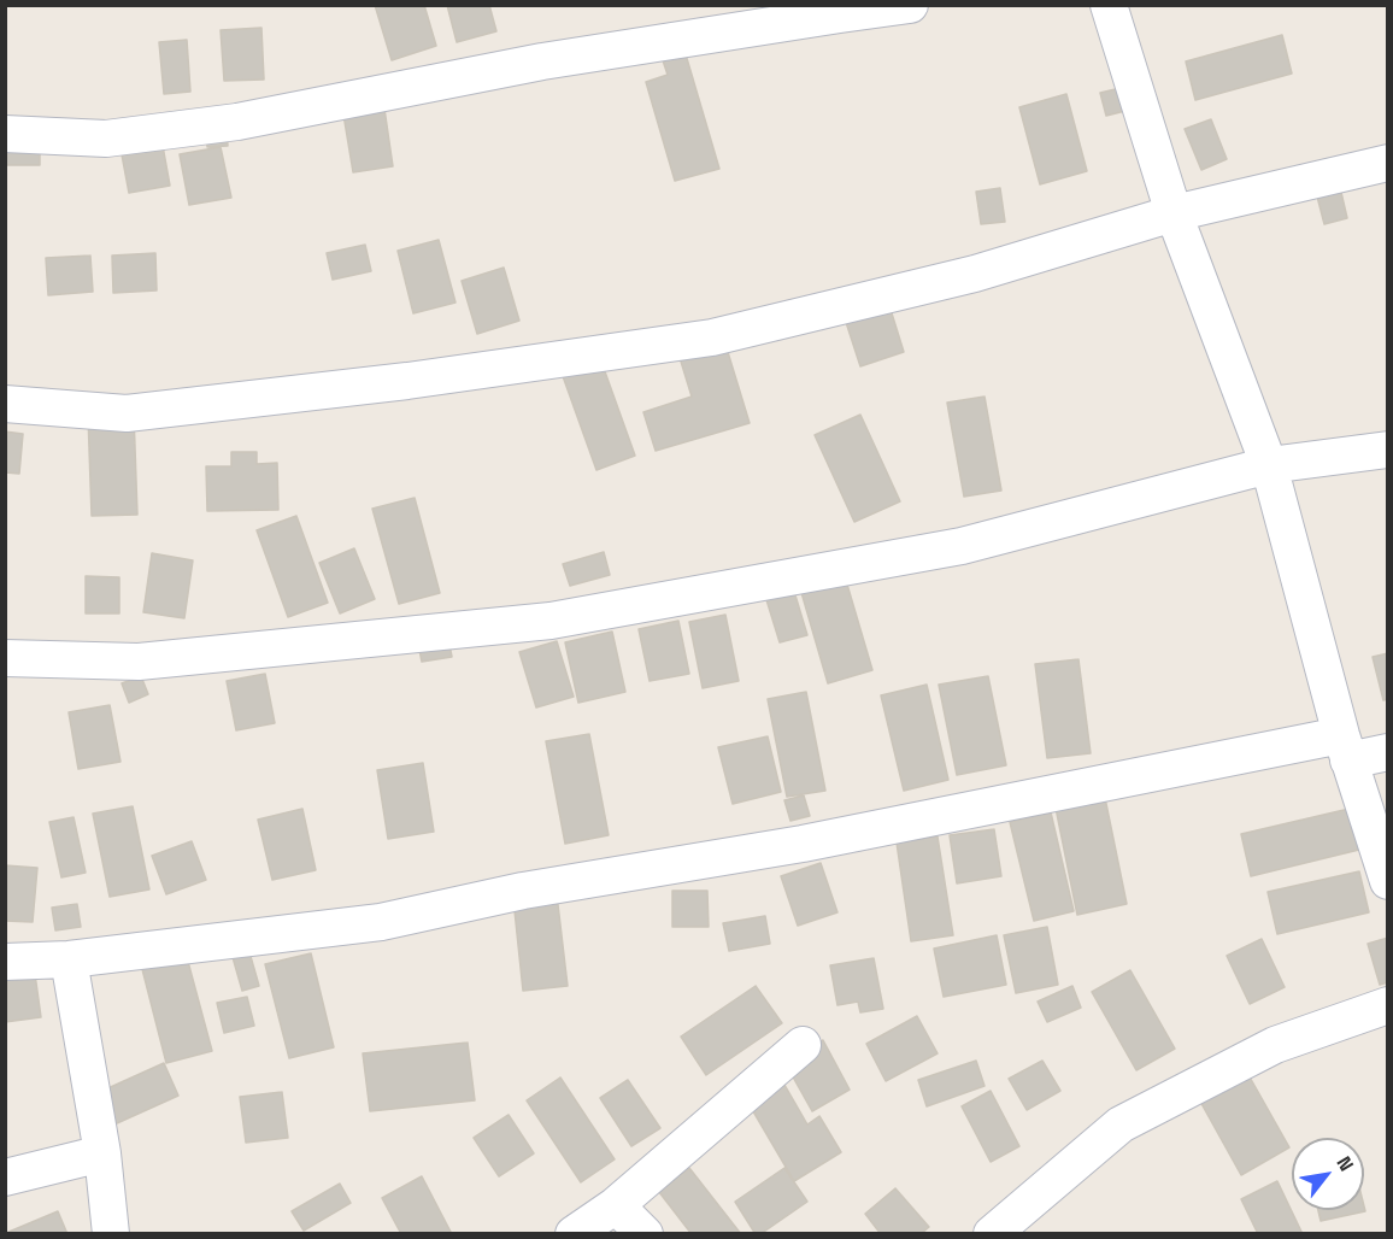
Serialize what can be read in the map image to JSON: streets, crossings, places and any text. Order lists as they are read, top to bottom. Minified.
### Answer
{"north":"top right"}
